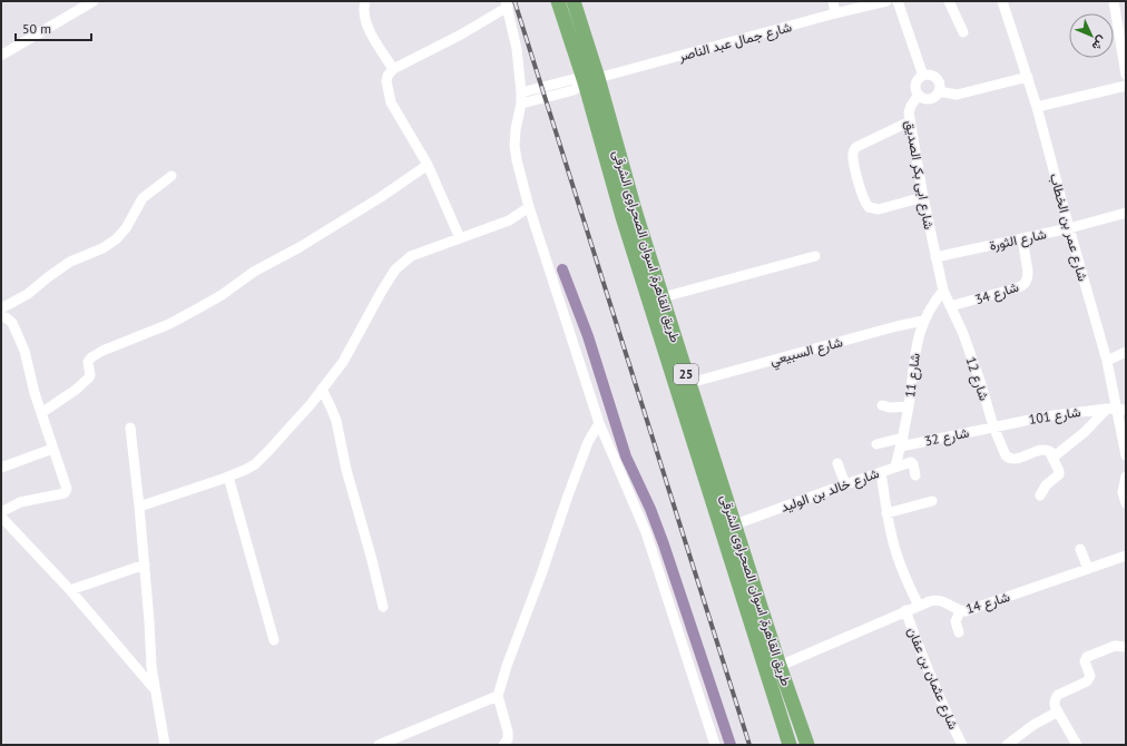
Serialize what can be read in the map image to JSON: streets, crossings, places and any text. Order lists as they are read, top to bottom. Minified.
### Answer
{"streets":{"highway":["طريق القاهرة, اسوان الصحراوى الشرقى","25"],"street":["شارع جمال عبد الناصر","شارع ابى بكر الصديق","شارع عمر بن الخطاب","شارع الثورة","شارع 34","شارع السبيعي","شارع 11","شارع 12","شارع 101","شارع 32","شارع خالد بن الوليد","شارع 14","شارع عثمان بن عفان"]},"crossings":[["شارع جمال عبد الناصر","طريق القاهرة, اسوان الصحراوى الشرقى"],["شارع ابى بكر الصديق","شارع الثورة"],["شارع ابى بكر الصديق","شارع 12"],["شارع عمر بن الخطاب","شارع الثورة"],["شارع عمر بن الخطاب","شارع 101"],["شارع الثورة","شارع 34"],["شارع الثورة","شارع 12"],["طريق القاهرة, اسوان الصحراوى الشرقى","شارع السبيعي"],["طريق القاهرة, اسوان الصحراوى الشرقى","شارع خالد بن الوليد"],["طريق القاهرة, اسوان الصحراوى الشرقى","شارع 14"],["شارع 34","شارع 12"],["شارع السبيعي","شارع 11"],["شارع 11","شارع 12"],["شارع 11","شارع 32"],["شارع 11","شارع خالد بن الوليد"],["شارع 12","شارع 101"],["شارع 12","شارع 32"],["شارع 101","شارع 32"],["شارع خالد بن الوليد","شارع عثمان بن عفان"],["شارع 14","شارع عثمان بن عفان"]],"scale_bar":"50 m","north":"bottom right"}
